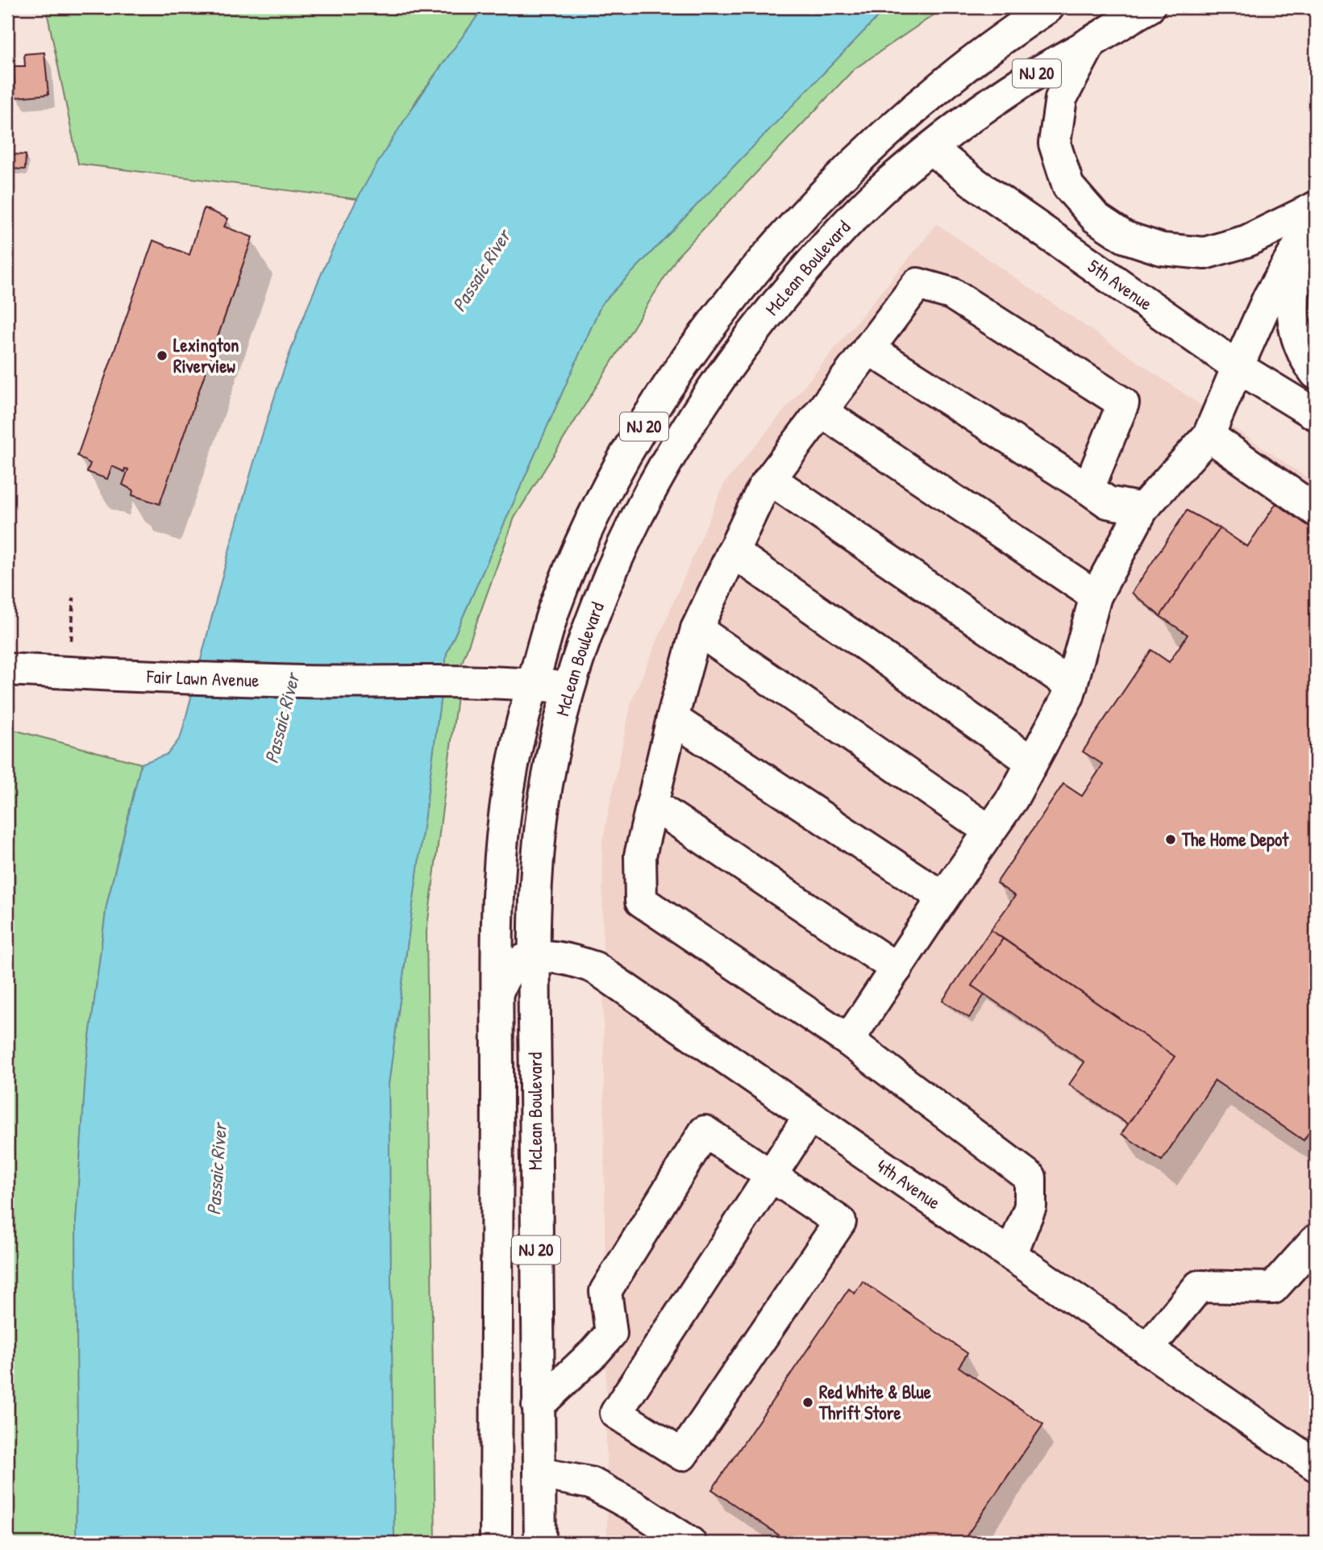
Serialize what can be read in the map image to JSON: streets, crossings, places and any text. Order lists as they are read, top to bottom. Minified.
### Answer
{"streets":{"main road":["NJ 20","McLean Boulevard","5th Avenue","Fair Lawn Avenue","4th Avenue"]},"crossings":[["McLean Boulevard","5th Avenue"],["McLean Boulevard","Fair Lawn Avenue"],["McLean Boulevard","4th Avenue"]],"water":["Passaic River"],"places":["Lexington Riverview","The Home Depot","Red White & Blue Thrift Store"]}
